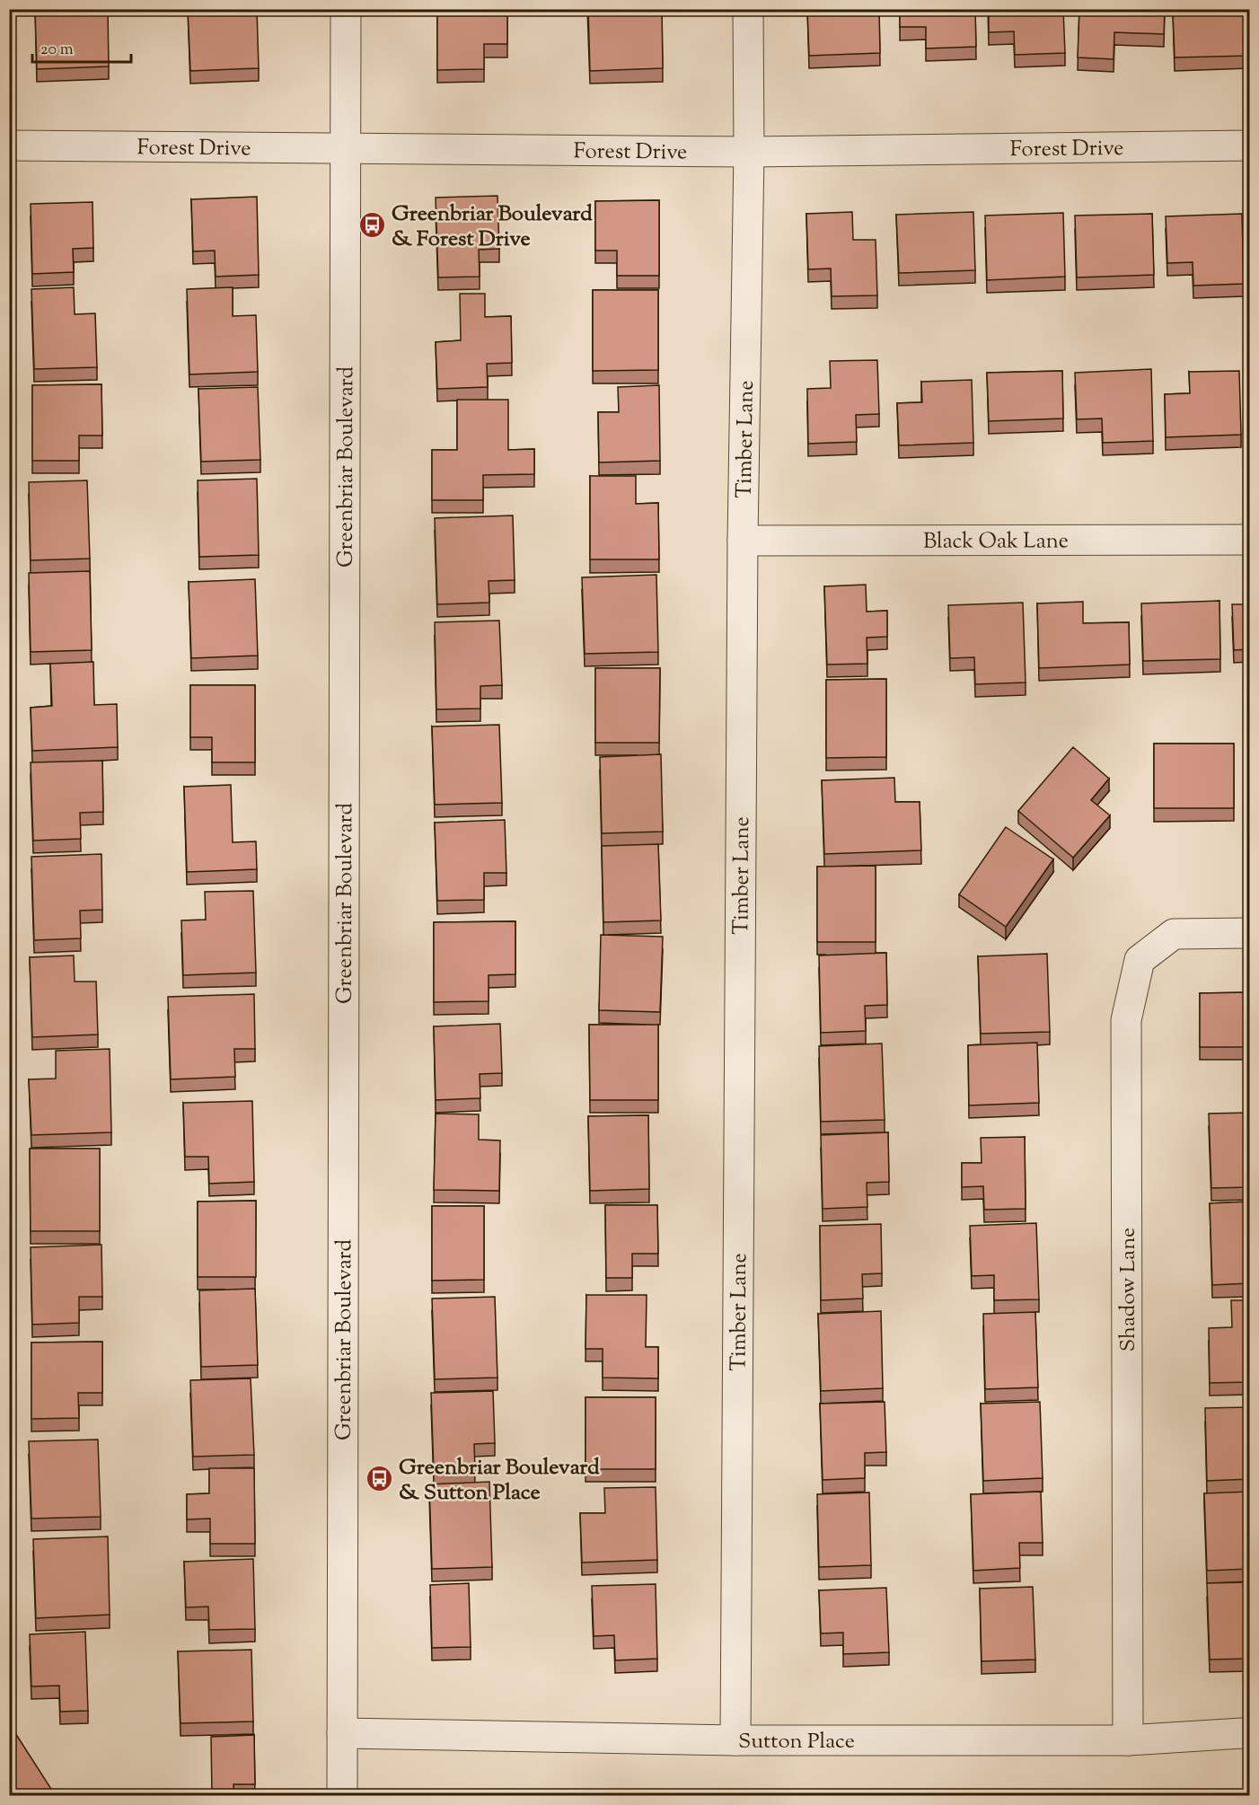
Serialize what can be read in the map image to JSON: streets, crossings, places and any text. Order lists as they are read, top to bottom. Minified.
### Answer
{"streets":{"street":["Forest Drive","Timber Lane","Greenbriar Boulevard","Black Oak Lane","Shadow Lane","Sutton Place"]},"crossings":[["Forest Drive","Timber Lane"],["Forest Drive","Greenbriar Boulevard"],["Timber Lane","Black Oak Lane"],["Timber Lane","Sutton Place"],["Greenbriar Boulevard","Sutton Place"],["Shadow Lane","Sutton Place"]],"places":{"bus stop":["Greenbriar Boulevard & Forest Drive","Greenbriar Boulevard & Sutton Place"]},"scale_bar":"20 m"}
